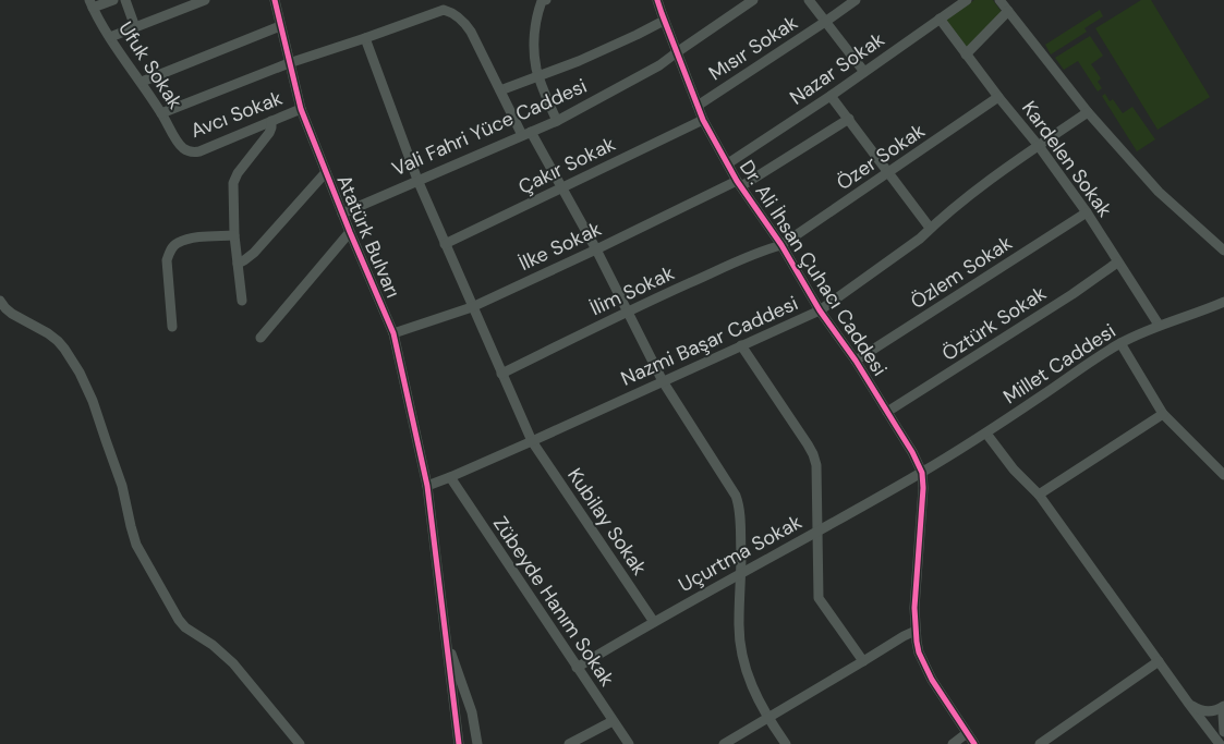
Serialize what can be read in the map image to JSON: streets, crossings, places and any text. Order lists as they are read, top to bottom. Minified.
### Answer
{"streets":{"street":["Mısır Sokak","Ufuk Sokak","Nazar Sokak","Avcı Sokak","Vali Fahri Yüce Caddesi","Özer Sokak","Kardelen Sokak","Çakır Sokak","Atatürk Bulvarı","İlke Sokak","Dr. Ali İhsan Çuhacı Caddesi","Özlem Sokak","İlim Sokak","Öztürk Sokak","Nazmi Başar Caddesi","Millet Caddesi","Kubilay Sokak","Uçurtma Sokak","Zübeyde Hanım Sokak"]},"crossings":[["Mısır Sokak","Dr. Ali İhsan Çuhacı Caddesi"],["Ufuk Sokak","Avcı Sokak"],["Nazar Sokak","Kardelen Sokak"],["Nazar Sokak","Dr. Ali İhsan Çuhacı Caddesi"],["Avcı Sokak","Atatürk Bulvarı"],["Vali Fahri Yüce Caddesi","Atatürk Bulvarı"],["Vali Fahri Yüce Caddesi","Dr. Ali İhsan Çuhacı Caddesi"],["Vali Fahri Yüce Caddesi","Kubilay Sokak"],["Özer Sokak","Kardelen Sokak"],["Özer Sokak","Dr. Ali İhsan Çuhacı Caddesi"],["Özer Sokak","İlim Sokak"],["Kardelen Sokak","Özlem Sokak"],["Kardelen Sokak","Öztürk Sokak"],["Kardelen Sokak","Nazmi Başar Caddesi"],["Kardelen Sokak","Millet Caddesi"],["Çakır Sokak","Dr. Ali İhsan Çuhacı Caddesi"],["Çakır Sokak","Kubilay Sokak"],["Atatürk Bulvarı","İlke Sokak"],["Atatürk Bulvarı","Nazmi Başar Caddesi"],["İlke Sokak","Dr. Ali İhsan Çuhacı Caddesi"],["İlke Sokak","Kubilay Sokak"],["Dr. Ali İhsan Çuhacı Caddesi","Özlem Sokak"],["Dr. Ali İhsan Çuhacı Caddesi","İlim Sokak"],["Dr. Ali İhsan Çuhacı Caddesi","Öztürk Sokak"],["Dr. Ali İhsan Çuhacı Caddesi","Nazmi Başar Caddesi"],["Dr. Ali İhsan Çuhacı Caddesi","Millet Caddesi"],["Dr. Ali İhsan Çuhacı Caddesi","Uçurtma Sokak"],["İlim Sokak","Kubilay Sokak"],["Nazmi Başar Caddesi","Kubilay Sokak"],["Nazmi Başar Caddesi","Zübeyde Hanım Sokak"],["Millet Caddesi","Uçurtma Sokak"],["Kubilay Sokak","Uçurtma Sokak"],["Uçurtma Sokak","Zübeyde Hanım Sokak"]]}
